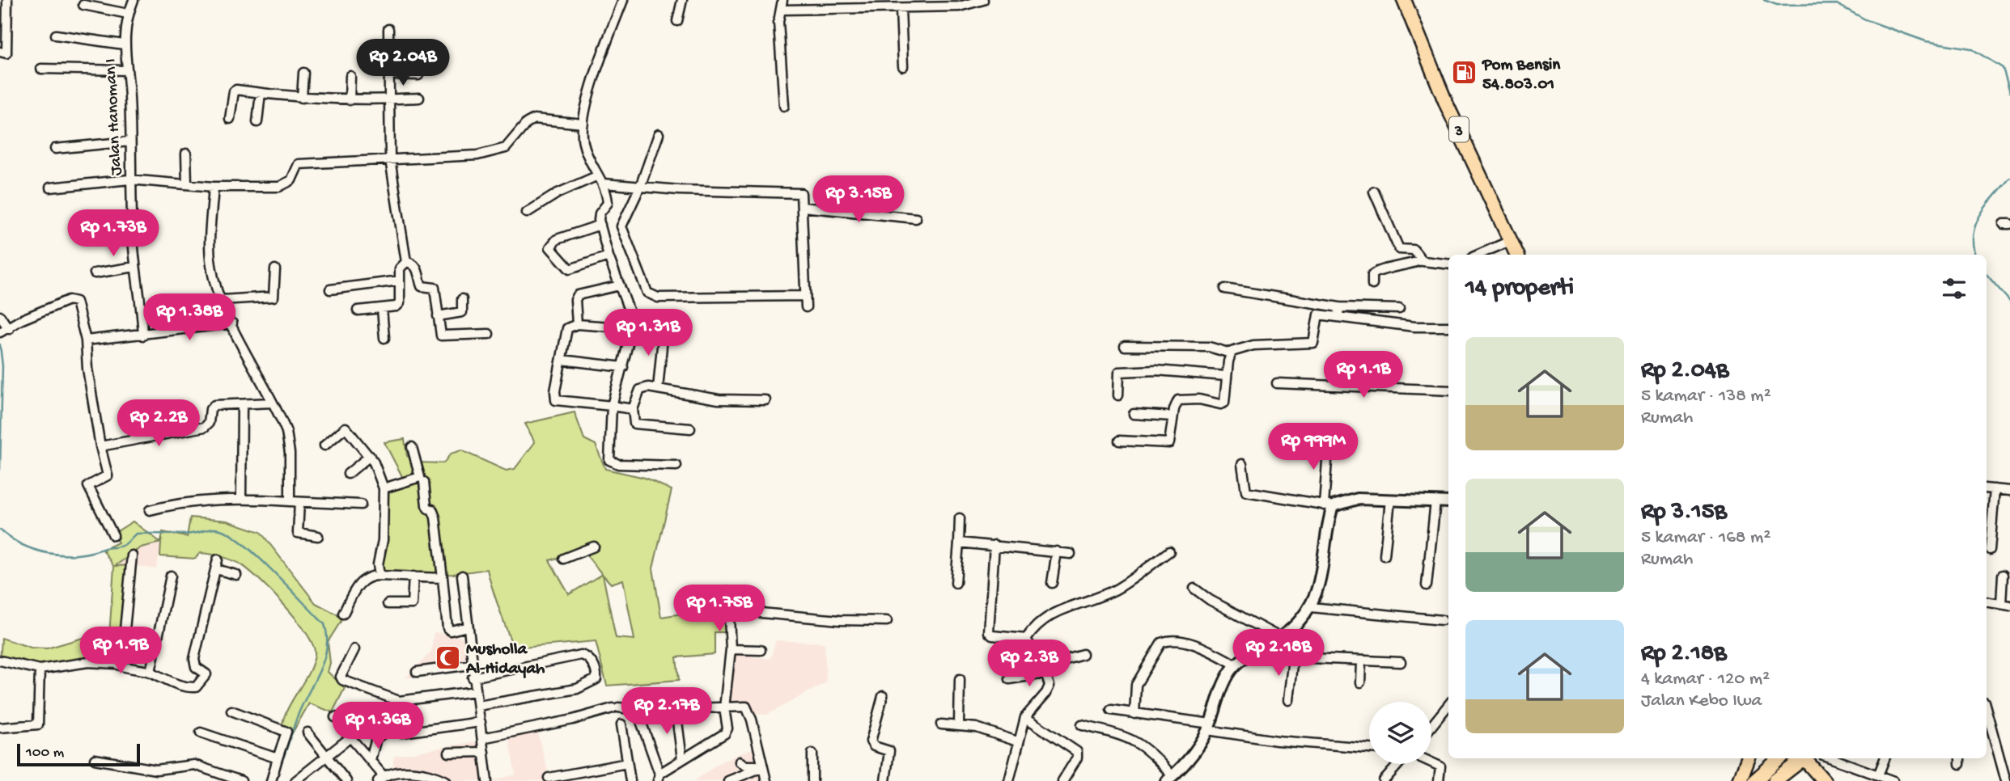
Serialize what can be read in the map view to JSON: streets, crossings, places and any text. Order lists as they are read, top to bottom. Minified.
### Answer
{"streets":{"highway":["3"],"street":["Jalan Hanoman I"]},"places":{"fuel station":["Pom Bensin 54.803.01"],"mosque":["Musholla Al-Hidayah"]},"scale_bar":"100 m","page":{"price":["Rp 2.04B","Rp 3.15B","Rp 1.73B","Rp 1.38B","Rp 1.31B","Rp 1.1B","Rp 2.2B","Rp 999M","Rp 1.75B","Rp 1.9B","Rp 2.18B","Rp 2.3B","Rp 2.17B","Rp 1.36B"],"heading":"14 properti","list":[{"name":"Rp 2.04B","note":"5 kamar · 138 m² · Rumah"},{"name":"Rp 3.15B","note":"5 kamar · 168 m² · Rumah"},{"name":"Rp 2.18B","note":"4 kamar · 120 m² · Jalan Kebo Iwa"}],"scale":"100 m"}}
